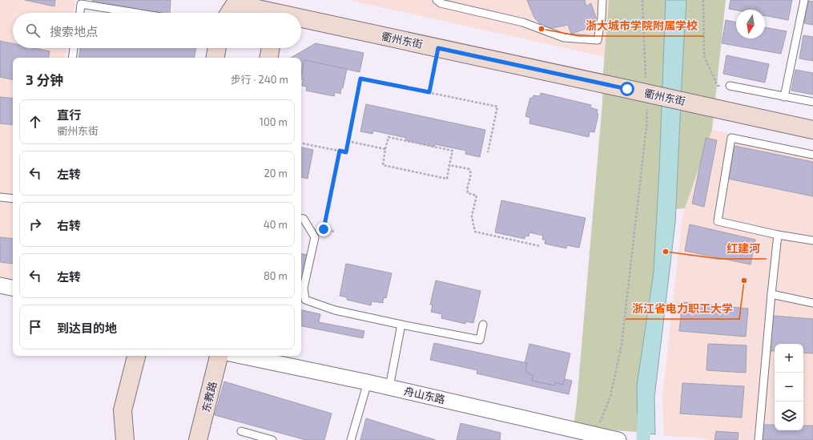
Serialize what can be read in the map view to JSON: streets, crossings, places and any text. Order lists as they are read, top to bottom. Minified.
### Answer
{"streets":{"street":["衢州东街","舟山东路","东教路"]},"places":["浙大城市学院附属学校","红建河","浙江省电力职工大学"],"north":"bottom","page":{"search":"搜索地点","heading":["3 分钟","步行 · 240 m"],"list":[["直行","衢州东街","100 m"],["左转","20 m"],["右转","40 m"],["左转","80 m"],"到达目的地"],"map_buttons":["+","−"]}}
